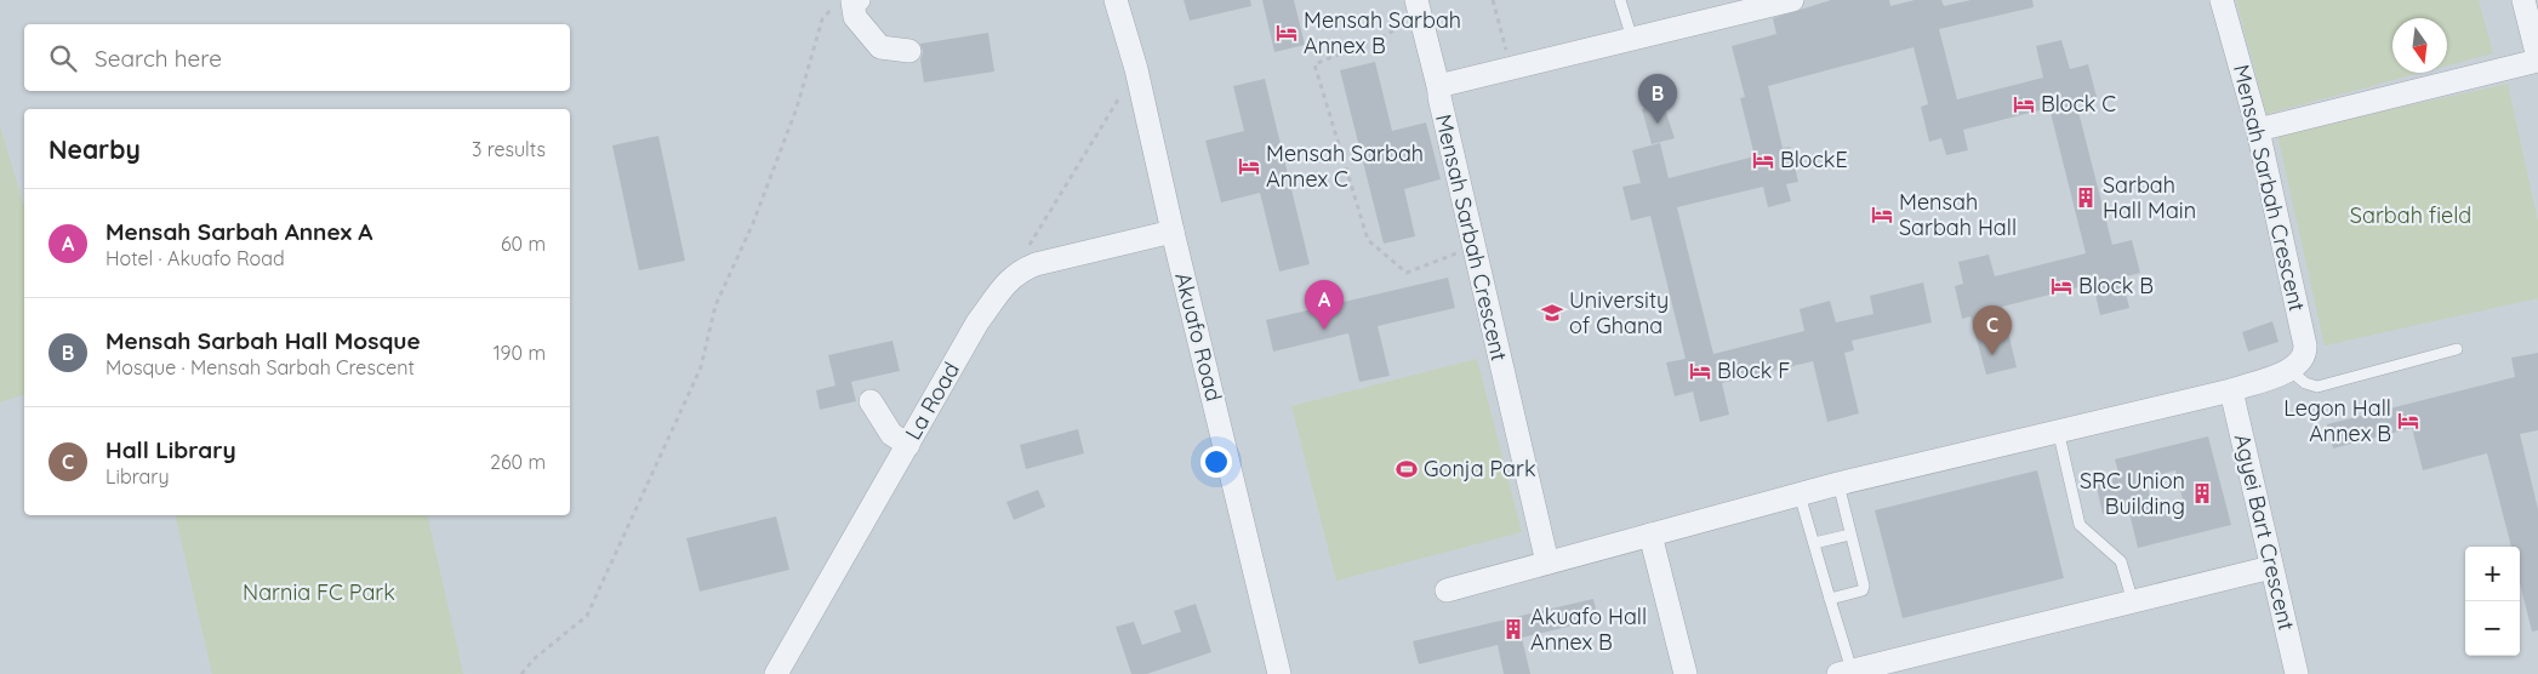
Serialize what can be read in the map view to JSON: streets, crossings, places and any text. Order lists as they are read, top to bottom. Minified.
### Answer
{"streets":{"street":["Mensah Sarbah Crescent","Akuafo Road","La Road","Agyei Bart Crescent"]},"crossings":[["Akuafo Road","La Road"]],"parks":["Sarbah field","Narnia FC Park"],"places":{"hotel":["Mensah Sarbah Annex B","Block C","BlockE","Mensah Sarbah Annex C","Mensah Sarbah Hall","Block B","Block F","Legon Hall Annex B"],"building":["Sarbah Hall Main","SRC Union Building","Akuafo Hall Annex B"],"school or university":["University of Ghana"],"sports":["Gonja Park"]},"north":"bottom","page":{"search":"Search here","pins":["B","A","C"],"heading":["Nearby","3 results"],"list":[{"mark":"A","name":"Mensah Sarbah Annex A","note":"Hotel · Akuafo Road","value":"60 m"},{"mark":"B","name":"Mensah Sarbah Hall Mosque","note":"Mosque · Mensah Sarbah Crescent","value":"190 m"},{"mark":"C","name":"Hall Library","note":"Library","value":"260 m"}],"map_buttons":["+","−"]}}
